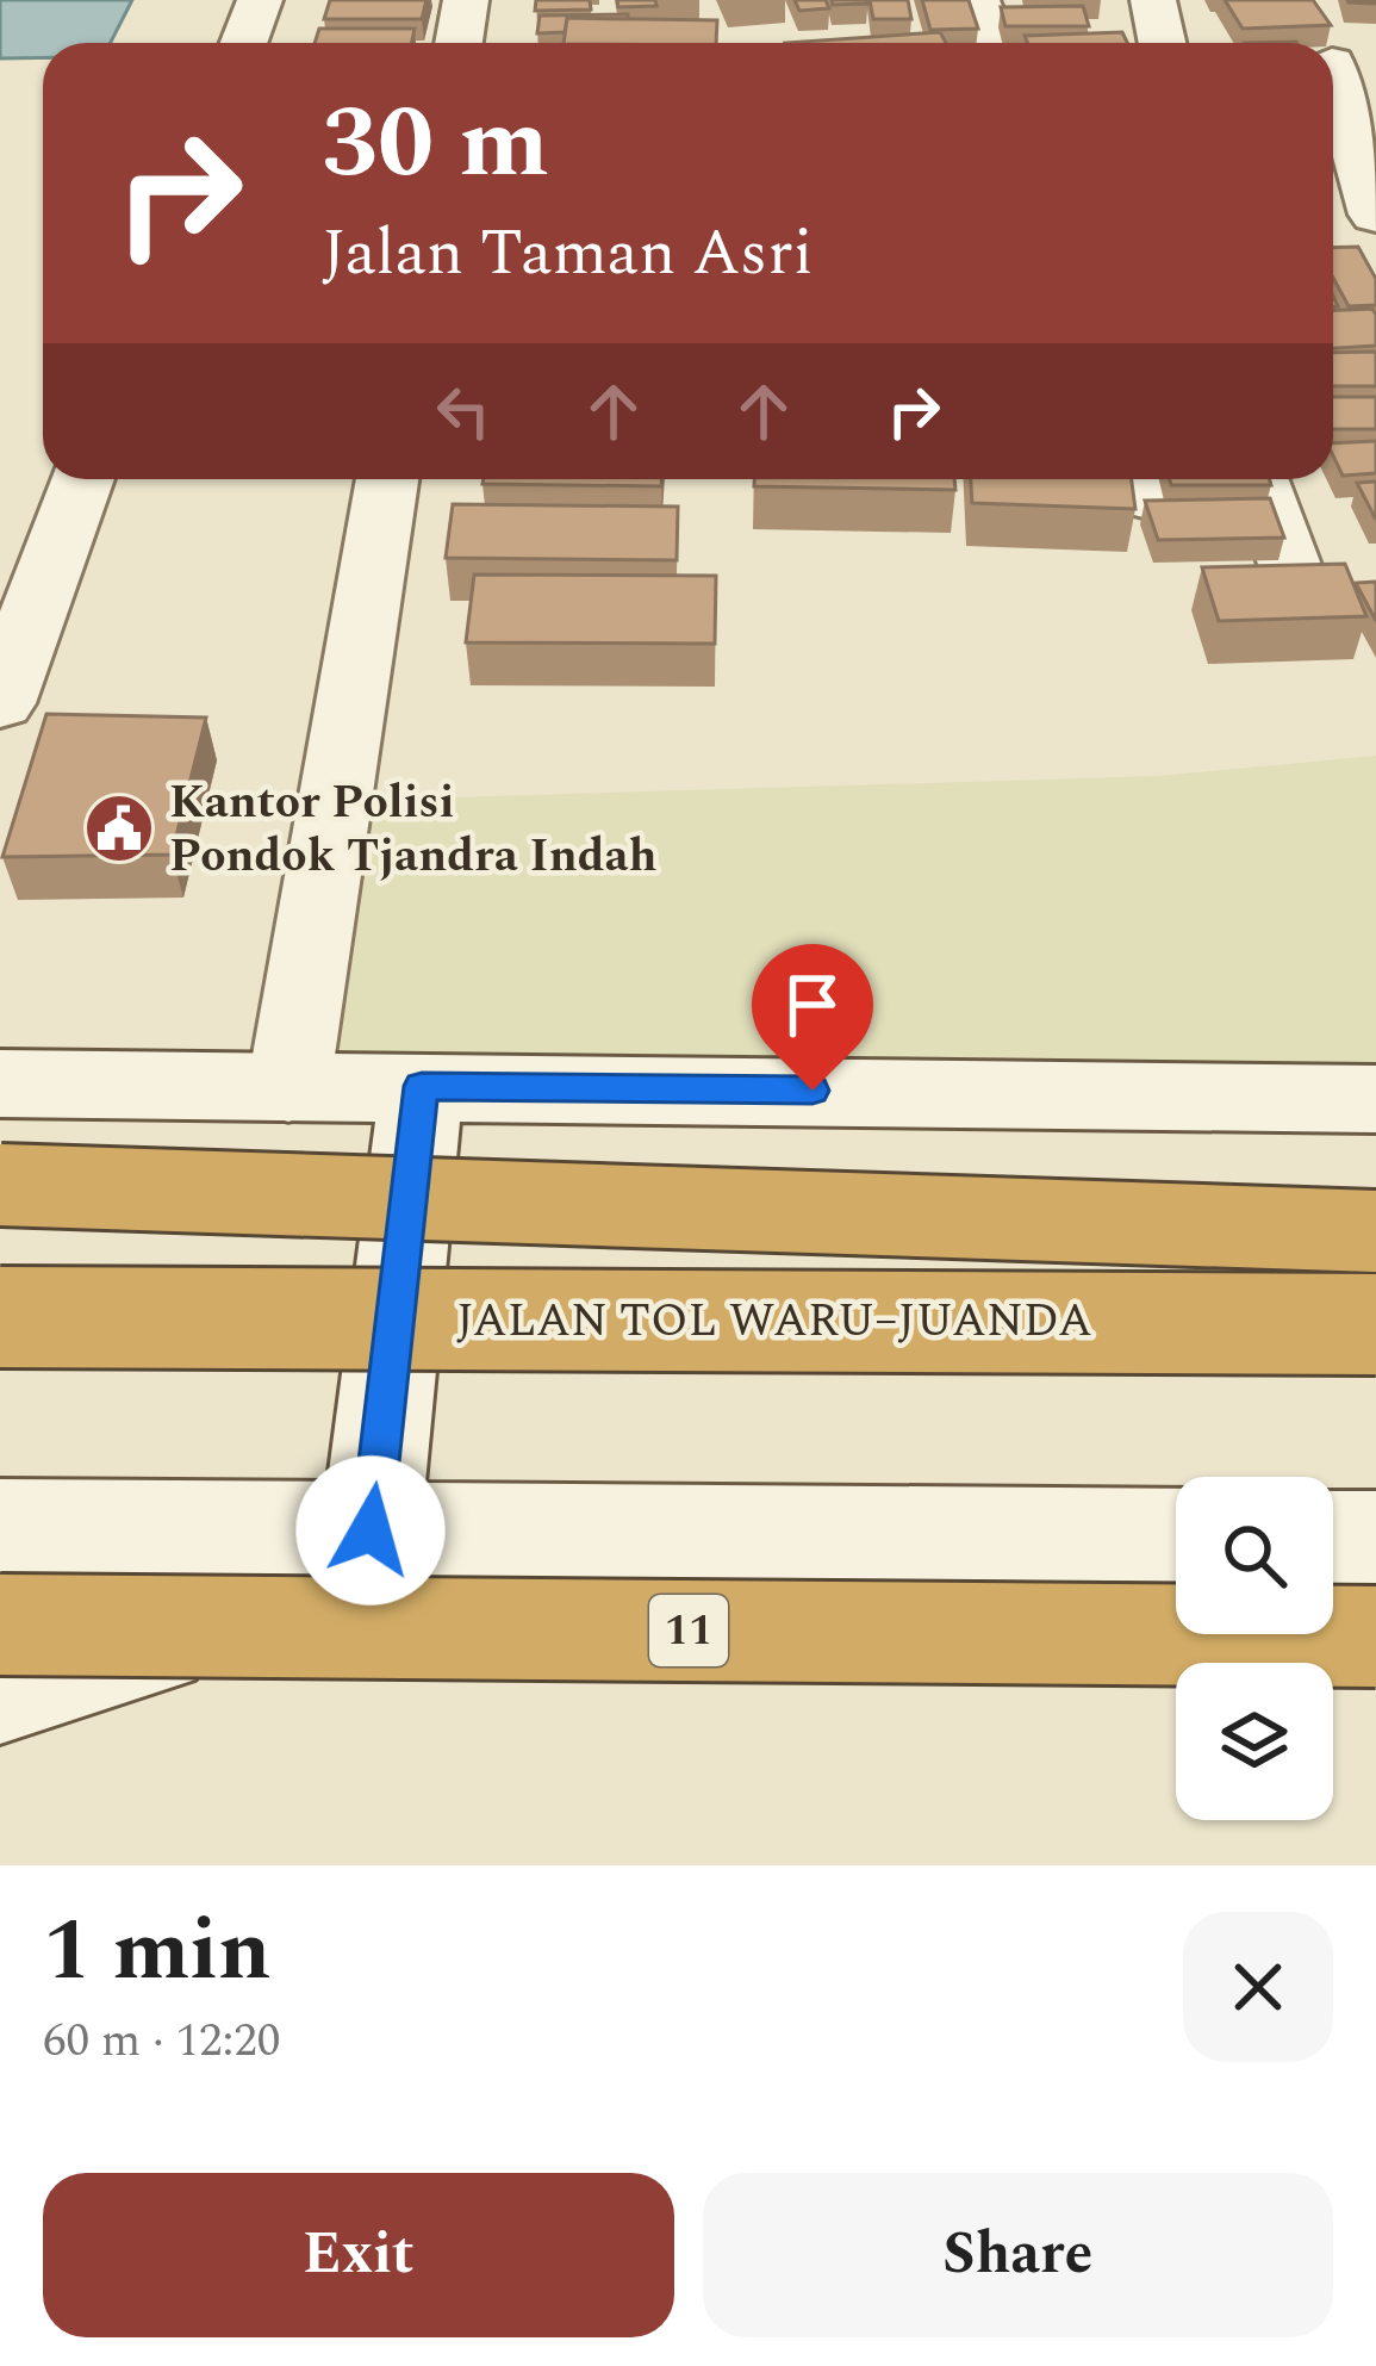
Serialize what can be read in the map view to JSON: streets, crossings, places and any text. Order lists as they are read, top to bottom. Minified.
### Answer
{"streets":{"highway":["JALAN TOL WARU–JUANDA","11"]},"places":{"public building":["Kantor Polisi Pondok Tjandra Indah"]},"page":{"turn":["30 m","Jalan Taman Asri"],"heading":["1 min","60 m · 12:20"],"buttons":["Exit","Share"]}}
